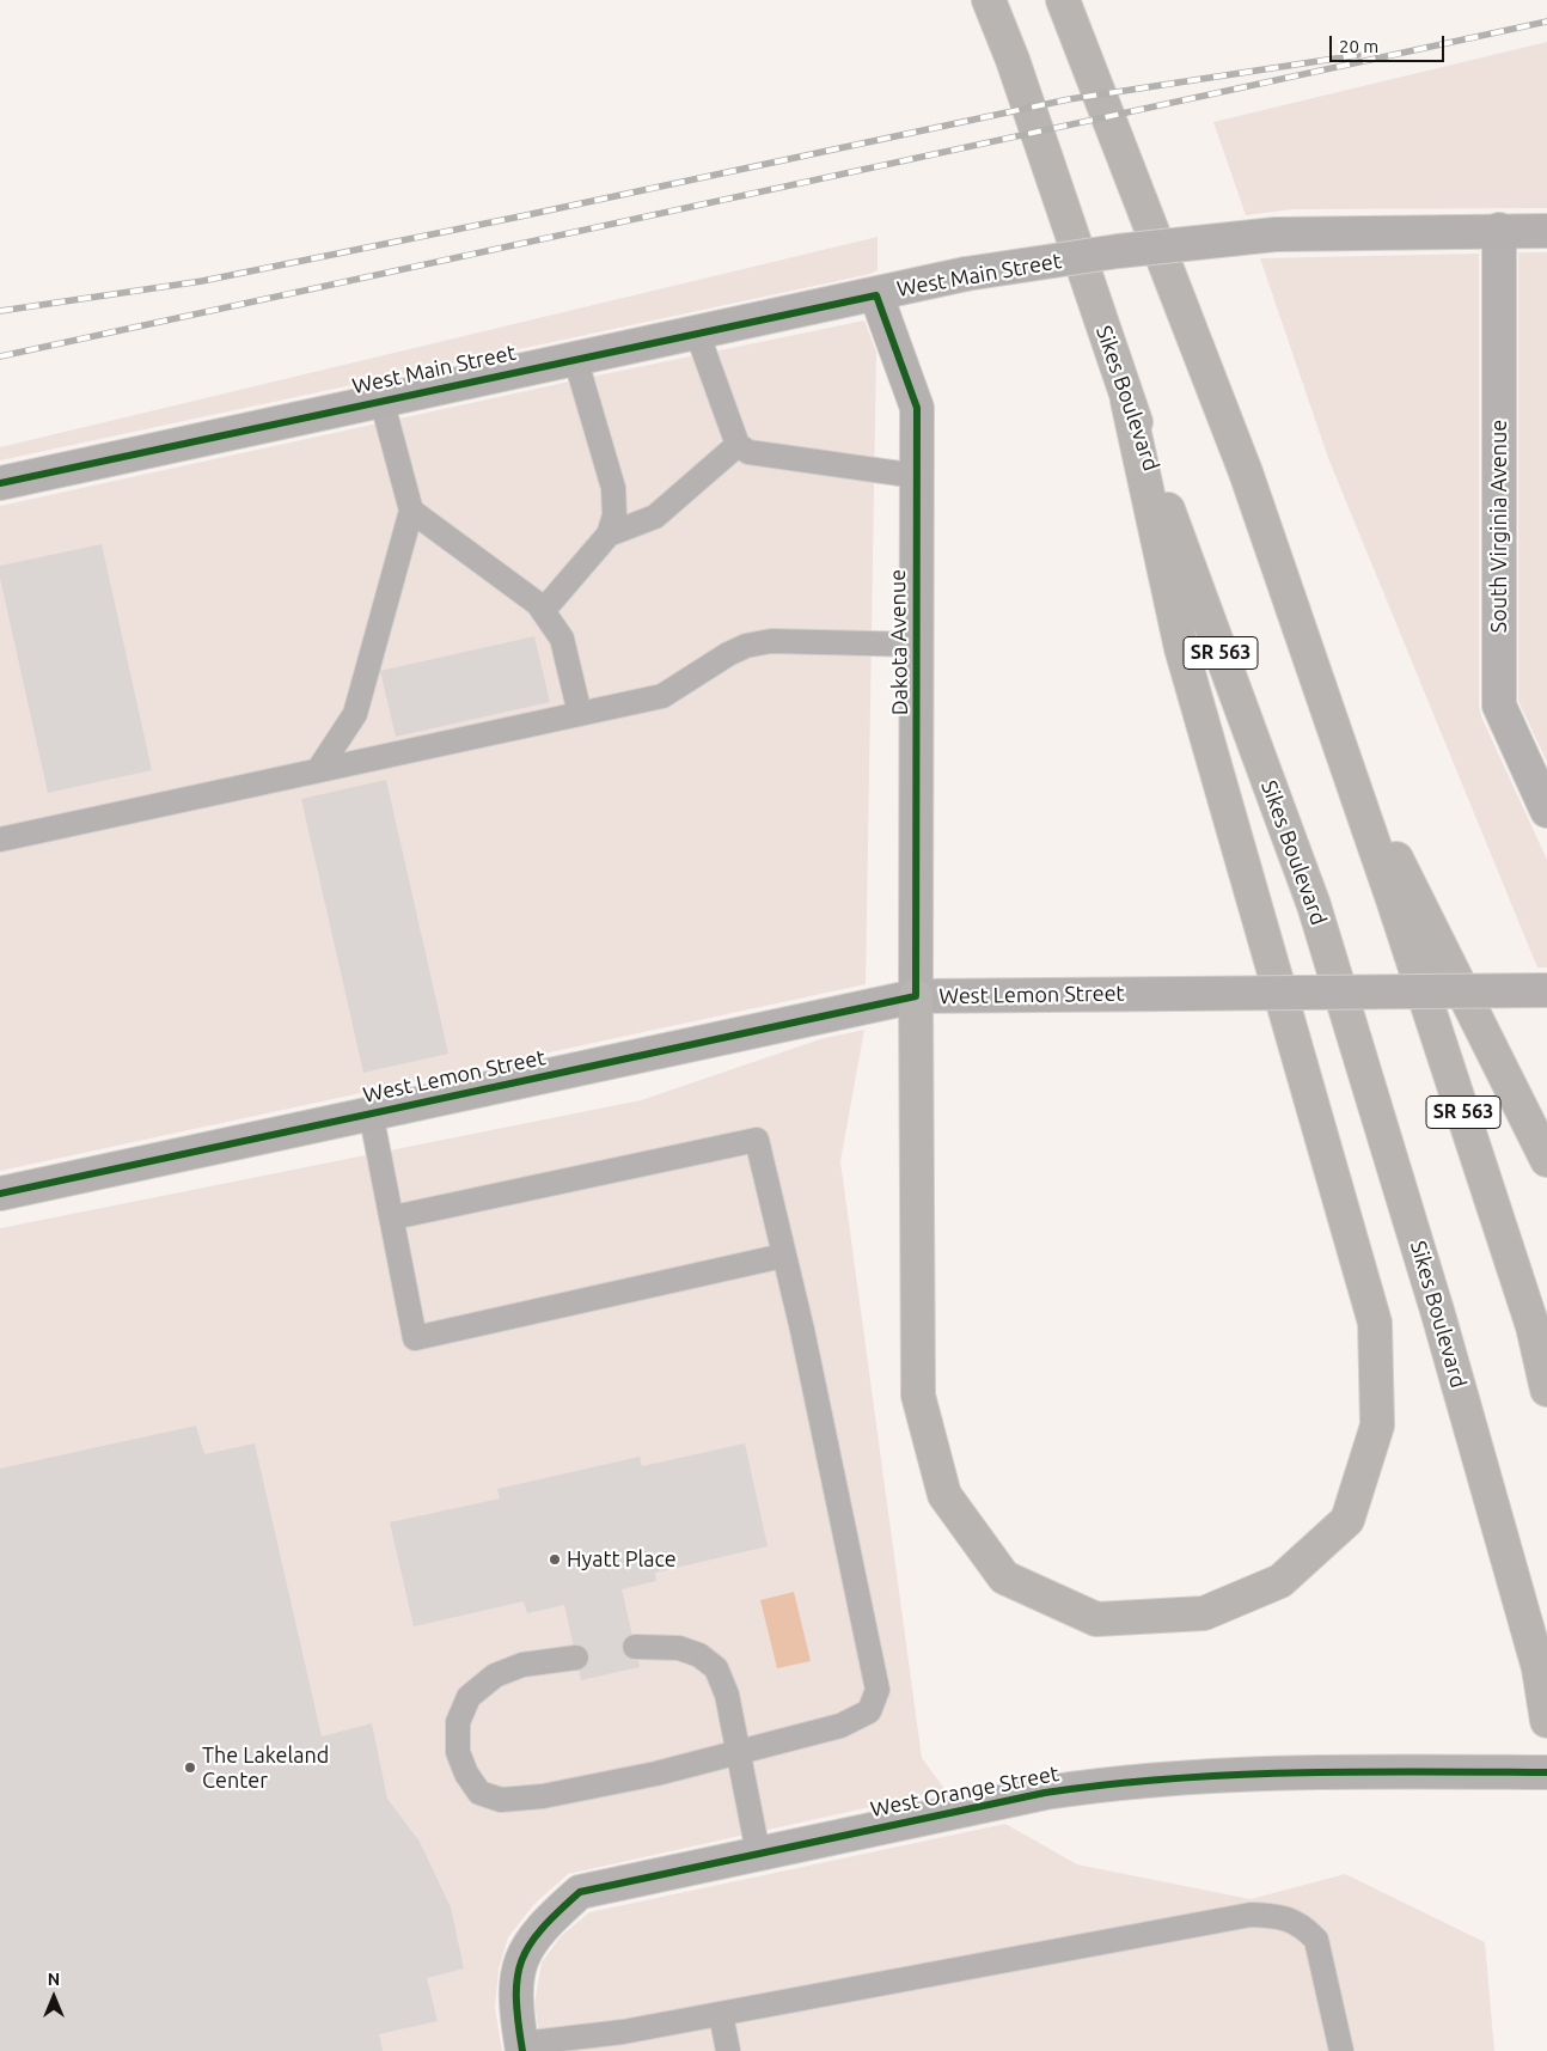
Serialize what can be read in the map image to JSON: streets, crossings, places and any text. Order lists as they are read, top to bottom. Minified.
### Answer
{"streets":{"main road":["West Main Street","Sikes Boulevard","Dakota Avenue","SR 563","West Lemon Street"],"street":["South Virginia Avenue","West Orange Street"]},"crossings":[["West Main Street","South Virginia Avenue"],["West Main Street","Dakota Avenue"],["Dakota Avenue","West Lemon Street"]],"places":["Hyatt Place","The Lakeland Center"],"scale_bar":"20 m","north":"top"}
